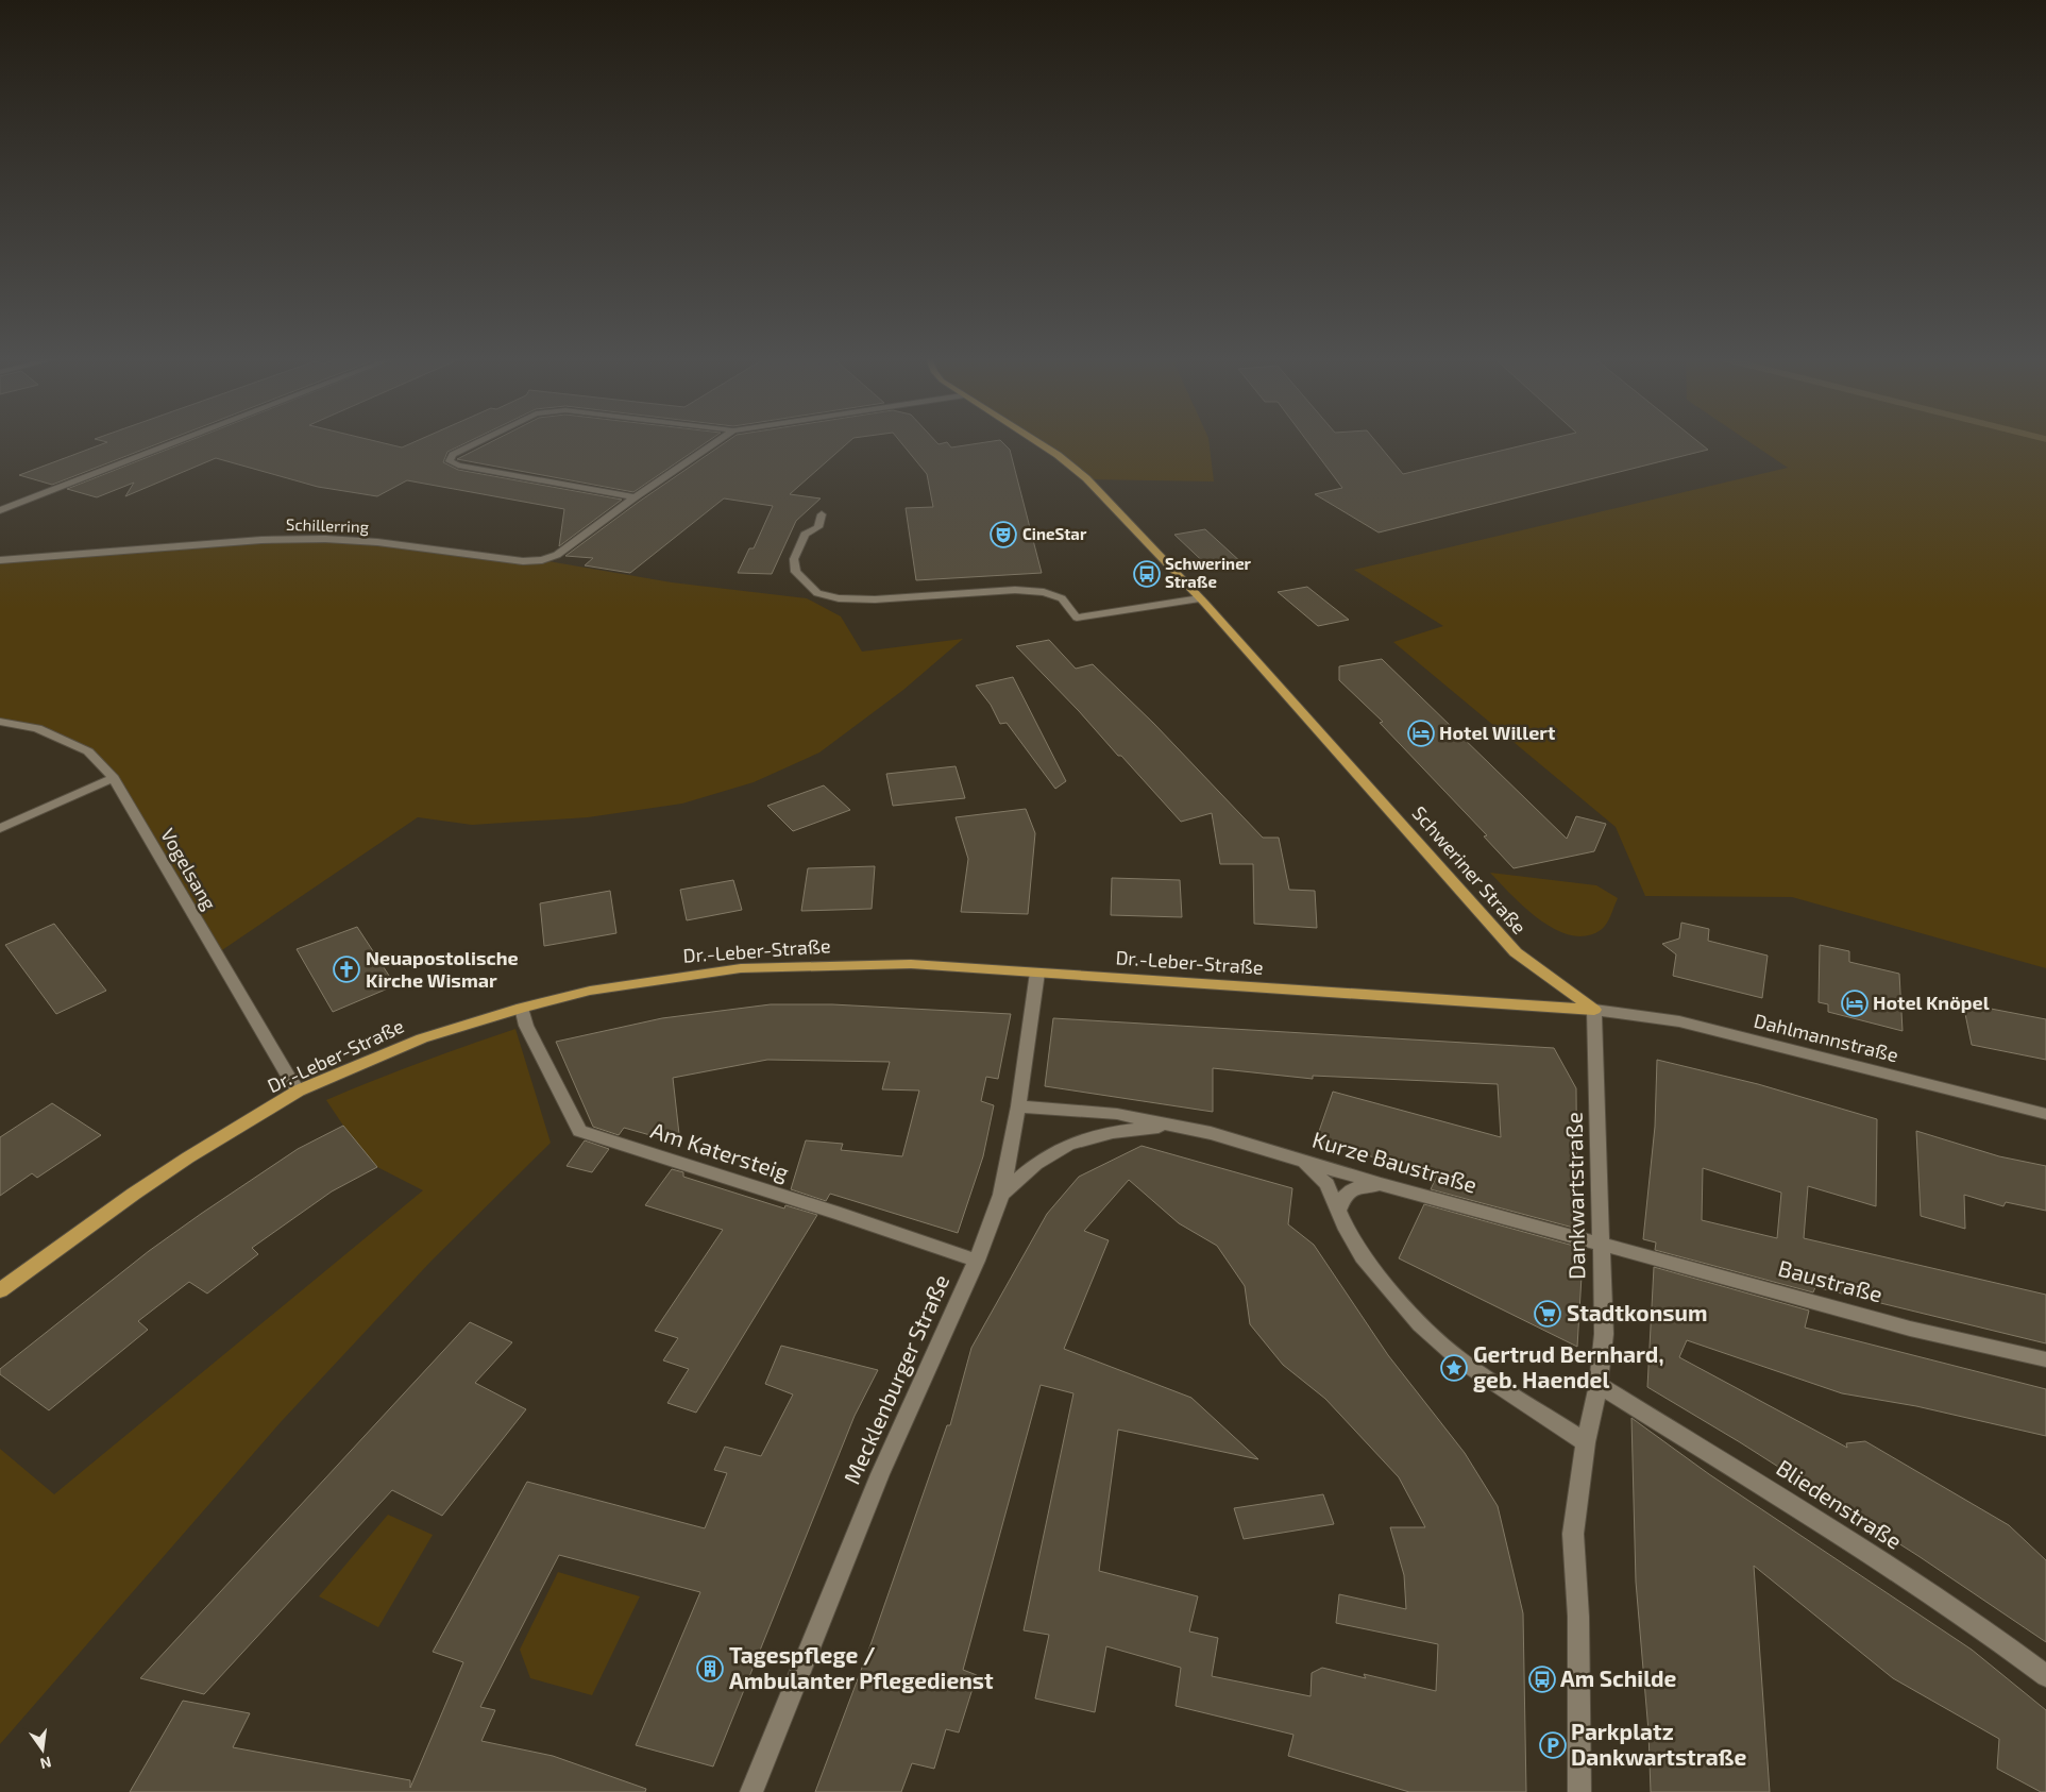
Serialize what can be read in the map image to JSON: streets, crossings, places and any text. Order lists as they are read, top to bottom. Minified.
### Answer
{"streets":{"main road":["Schweriner Straße","Dr.-Leber-Straße"],"street":["Schillerring","Vogelsang","Dahlmannstraße","Am Katersteig","Kurze Baustraße","Dankwartstraße","Baustraße","Mecklenburger Straße","Bliedenstraße"]},"crossings":[["Vogelsang","Dr.-Leber-Straße"],["Schweriner Straße","Dr.-Leber-Straße"],["Schweriner Straße","Dahlmannstraße"],["Schweriner Straße","Dankwartstraße"],["Dr.-Leber-Straße","Dahlmannstraße"],["Dr.-Leber-Straße","Am Katersteig"],["Dr.-Leber-Straße","Dankwartstraße"],["Dr.-Leber-Straße","Mecklenburger Straße"],["Dahlmannstraße","Dankwartstraße"],["Am Katersteig","Mecklenburger Straße"],["Kurze Baustraße","Dankwartstraße"],["Kurze Baustraße","Baustraße"],["Kurze Baustraße","Mecklenburger Straße"],["Dankwartstraße","Baustraße"],["Dankwartstraße","Bliedenstraße"]],"places":{"theatre":["CineStar"],"bus stop":["Schweriner Straße","Am Schilde"],"hotel":["Hotel Willert","Hotel Knöpel"],"church":["Neuapostolische Kirche Wismar"],"supermarket":["Stadtkonsum"],"place":["Gertrud Bernhard, geb. Haendel"],"building":["Tagespflege / Ambulanter Pflegedienst"],"parking":["Parkplatz Dankwartstraße"]},"north":"bottom"}
